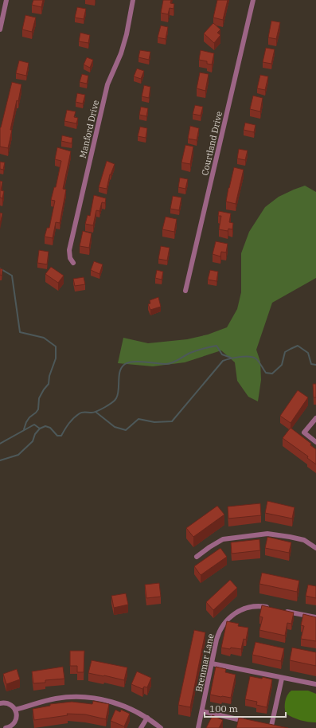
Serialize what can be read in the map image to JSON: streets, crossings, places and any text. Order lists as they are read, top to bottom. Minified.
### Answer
{"streets":{"street":["Manford Drive","Courtland Drive","Brenmar Lane"]},"scale_bar":"100 m"}
